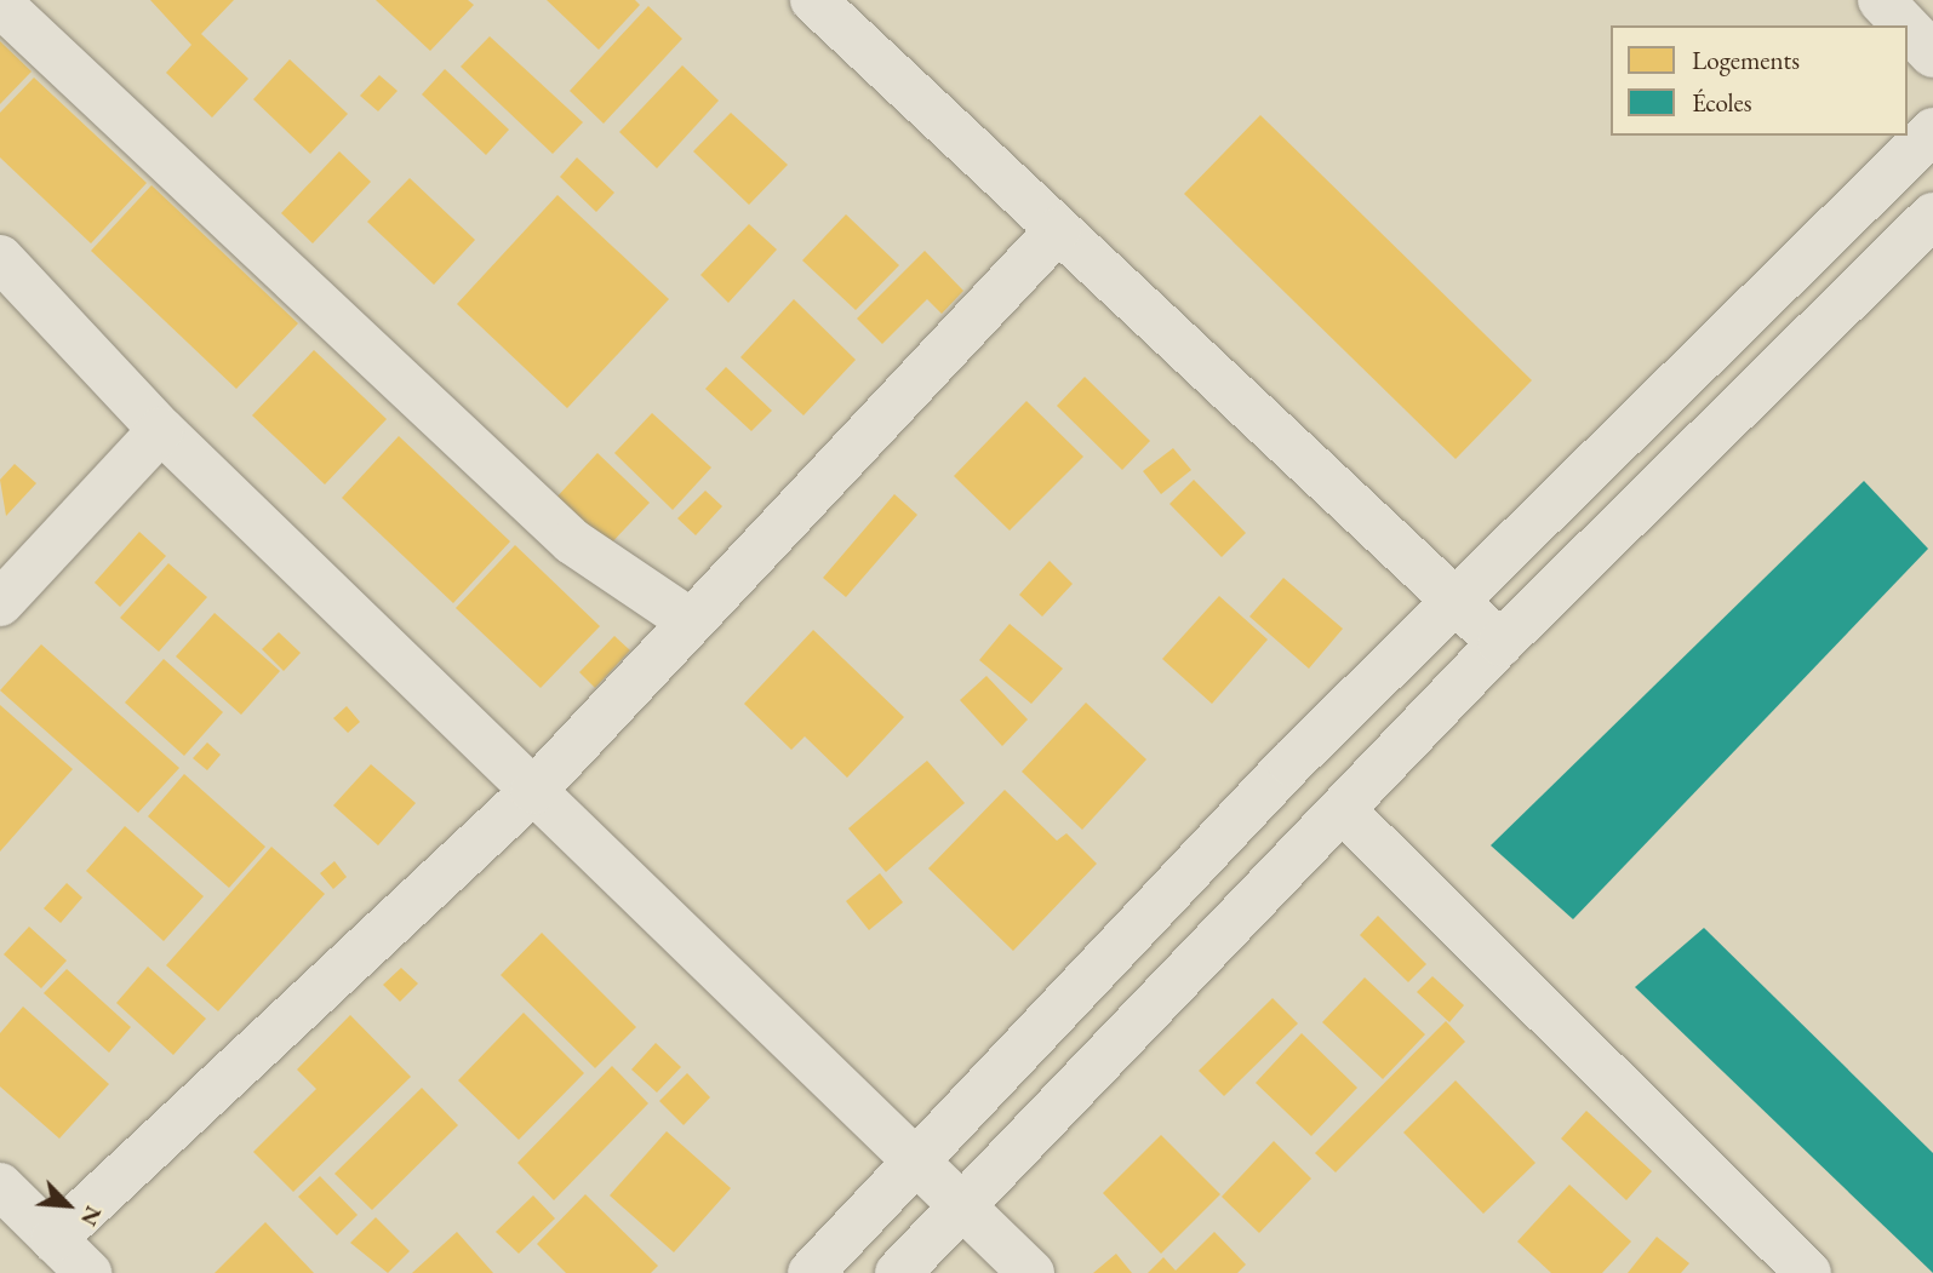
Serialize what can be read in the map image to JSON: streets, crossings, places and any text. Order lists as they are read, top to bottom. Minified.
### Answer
{"legend":["Logements","Écoles"],"north":"bottom right"}
